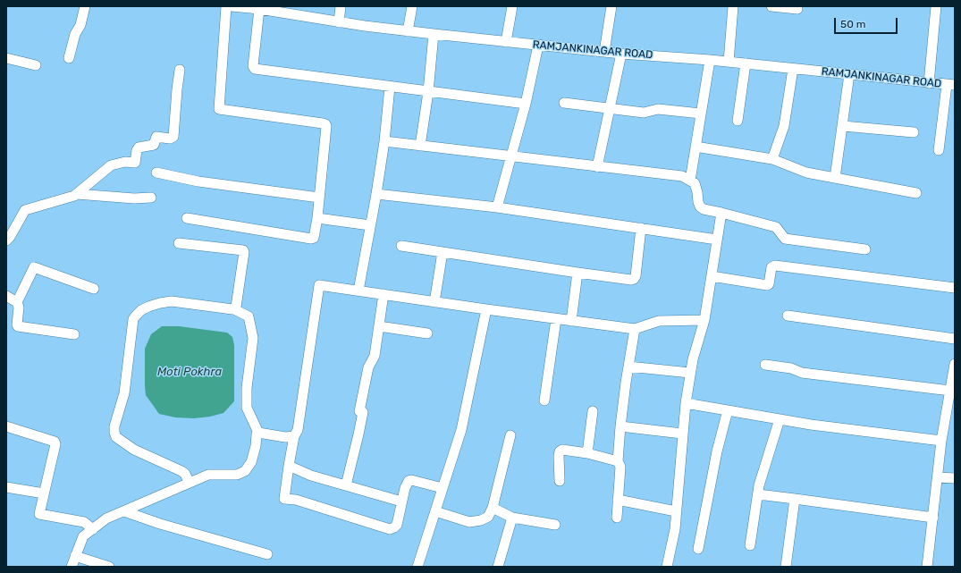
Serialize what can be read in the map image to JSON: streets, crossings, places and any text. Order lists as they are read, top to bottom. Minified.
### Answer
{"streets":{"street":["RAMJANKINAGAR ROAD"]},"water":["Moti Pokhra"],"scale_bar":"50 m"}
